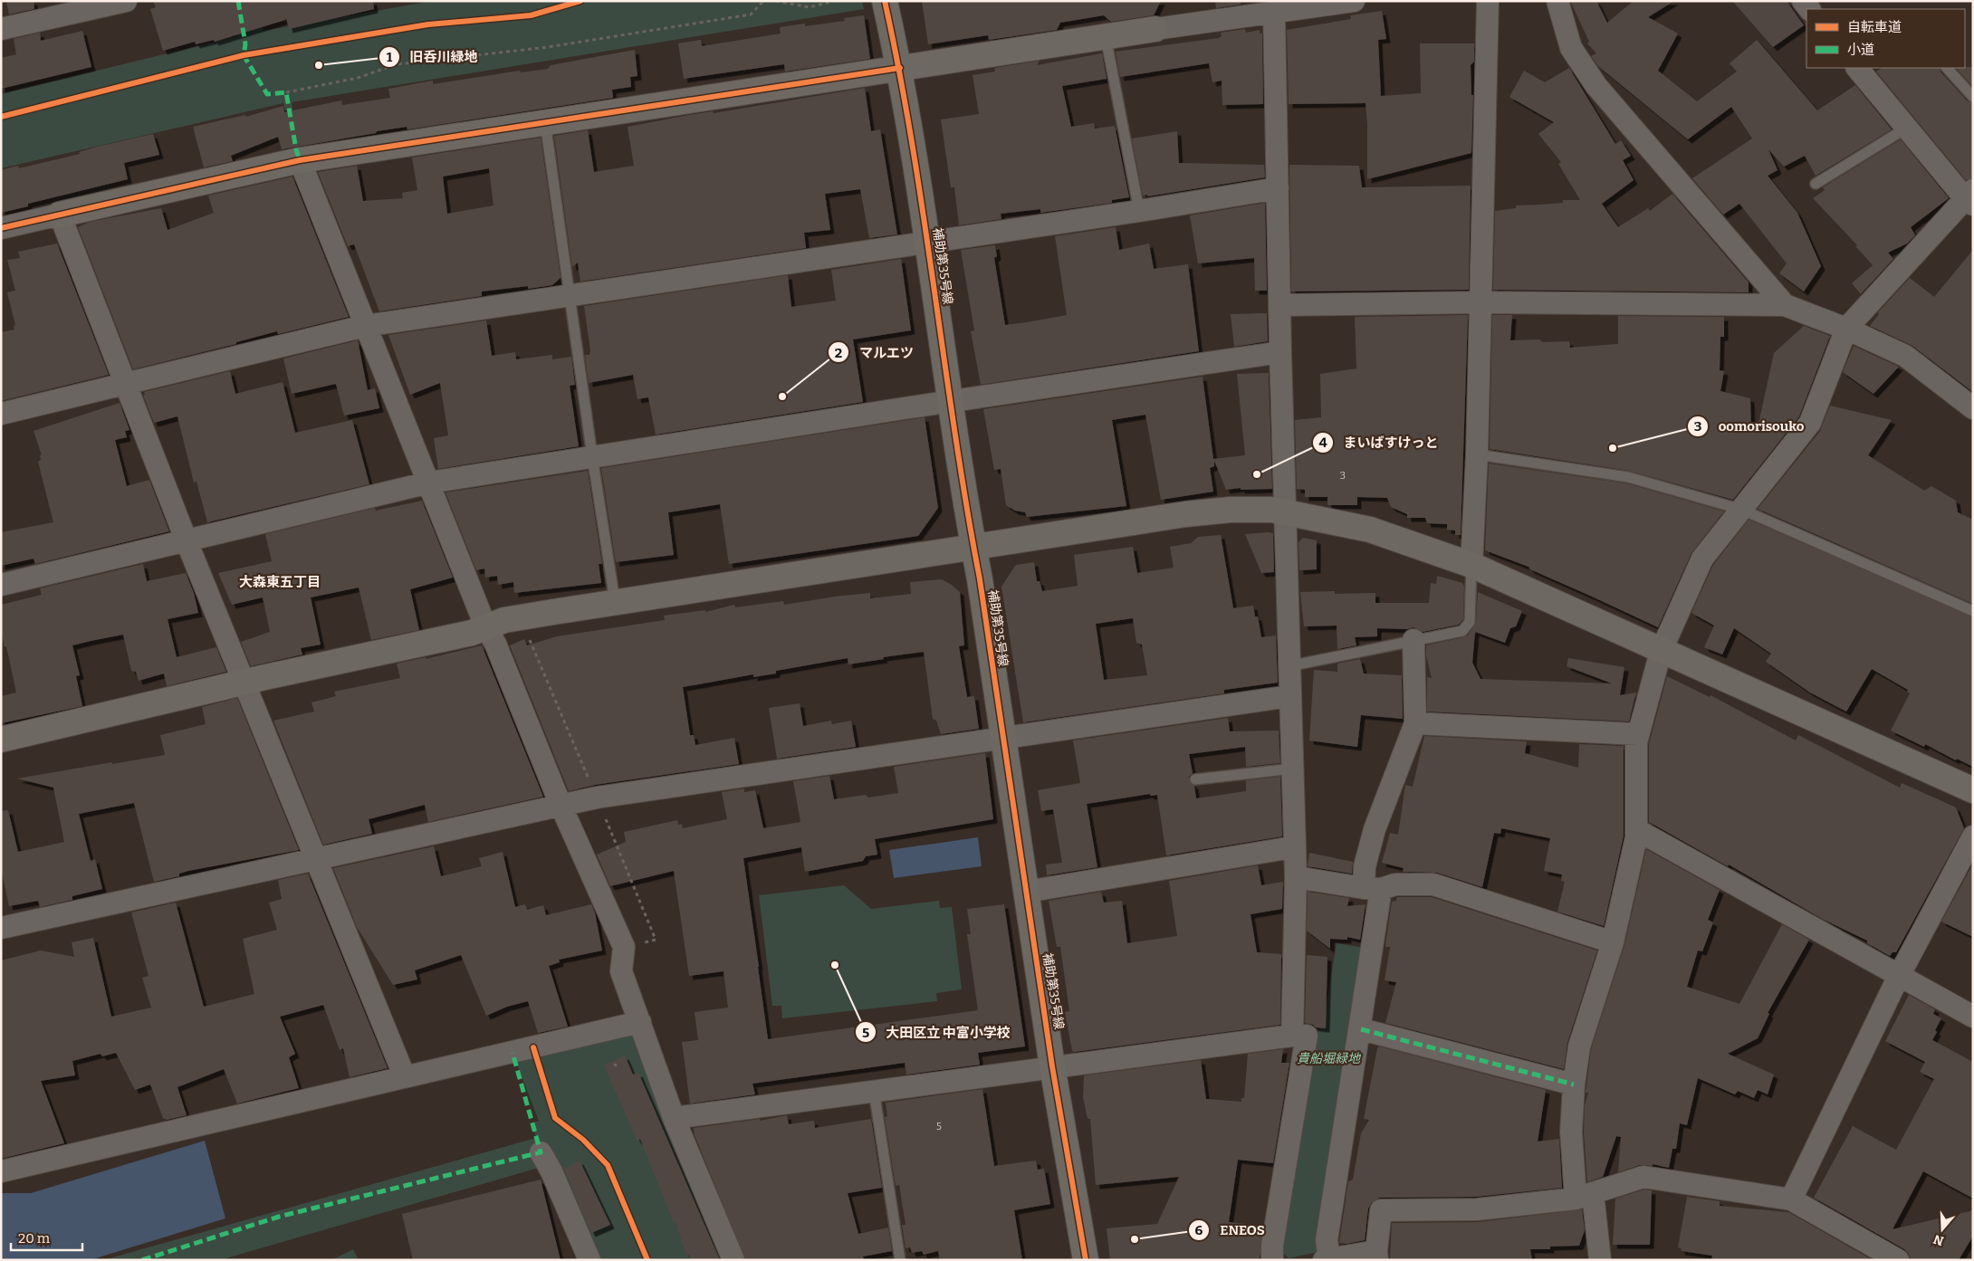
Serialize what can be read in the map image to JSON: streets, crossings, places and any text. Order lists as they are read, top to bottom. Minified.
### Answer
{"streets":{"street":["補助第35号線"]},"districts":["大森東五丁目"],"parks":["貴船堀緑地"],"places":["旧呑川緑地","マルエツ","oomorisouko","まいばすけっと","大田区立 中富小学校","ENEOS"],"house_numbers":["3","5"],"legend":["自転車道","小道"],"scale_bar":"20 m","north":"bottom"}
